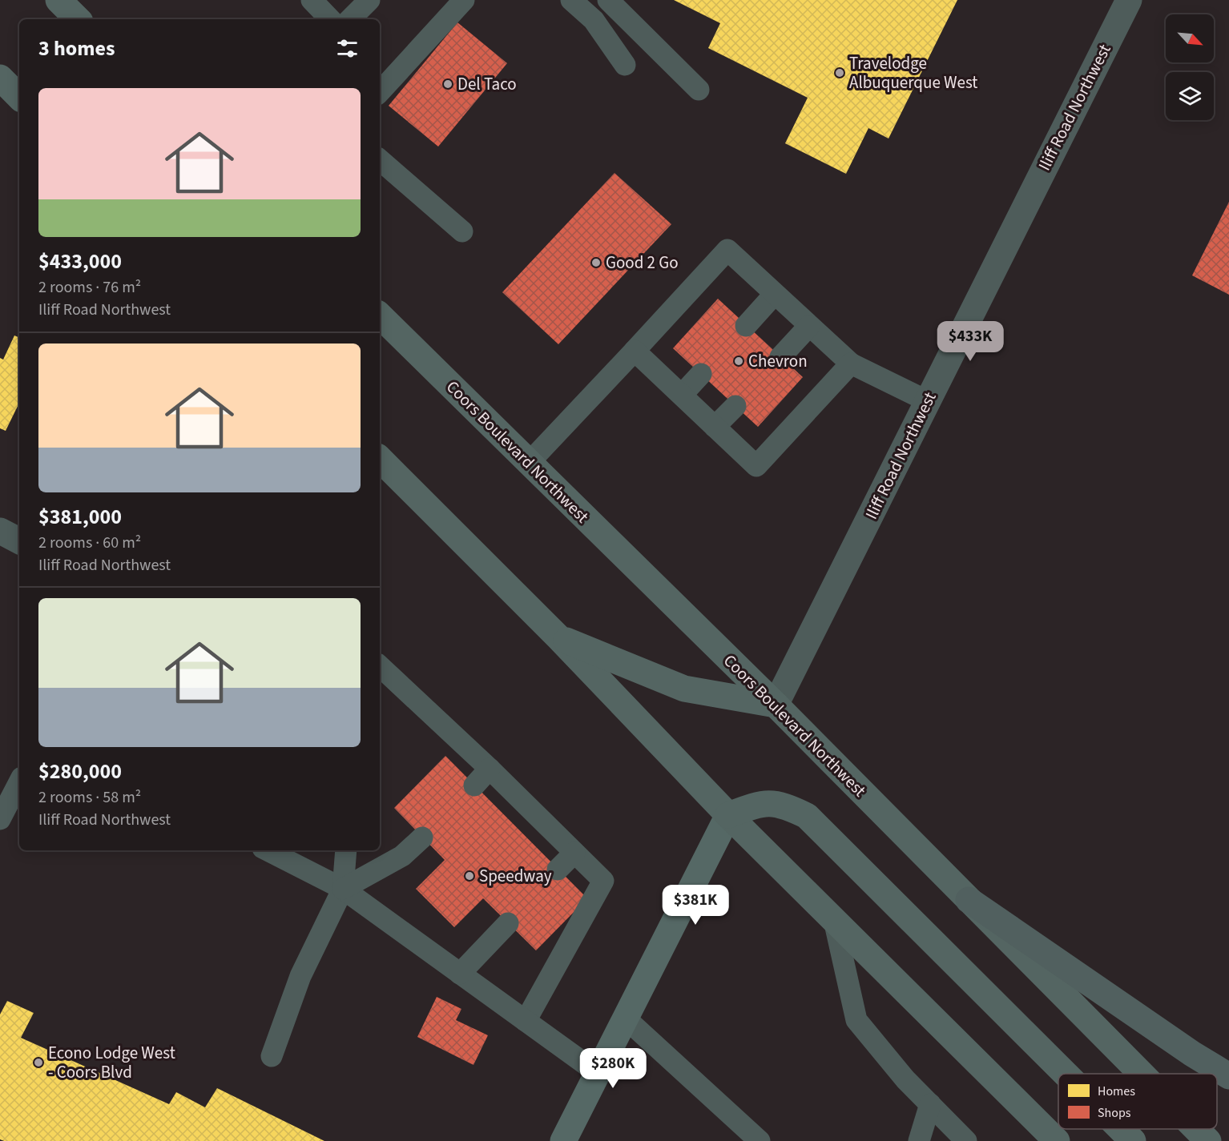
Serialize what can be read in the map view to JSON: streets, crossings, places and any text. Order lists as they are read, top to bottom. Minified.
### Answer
{"streets":{"main road":["Coors Boulevard Northwest"],"street":["Iliff Road Northwest"]},"crossings":[["Iliff Road Northwest","Coors Boulevard Northwest"]],"places":["Travelodge Albuquerque West","Del Taco","Good 2 Go","Chevron","Speedway","Econo Lodge West - Coors Blvd"],"legend":["Homes","Shops"],"north":"bottom right","page":{"heading":"3 homes","list":[{"name":"$433,000","note":"2 rooms · 76 m² · Iliff Road Northwest"},{"name":"$381,000","note":"2 rooms · 60 m² · Iliff Road Northwest"},{"name":"$280,000","note":"2 rooms · 58 m² · Iliff Road Northwest"}],"price":["$433K","$381K","$280K"]}}
